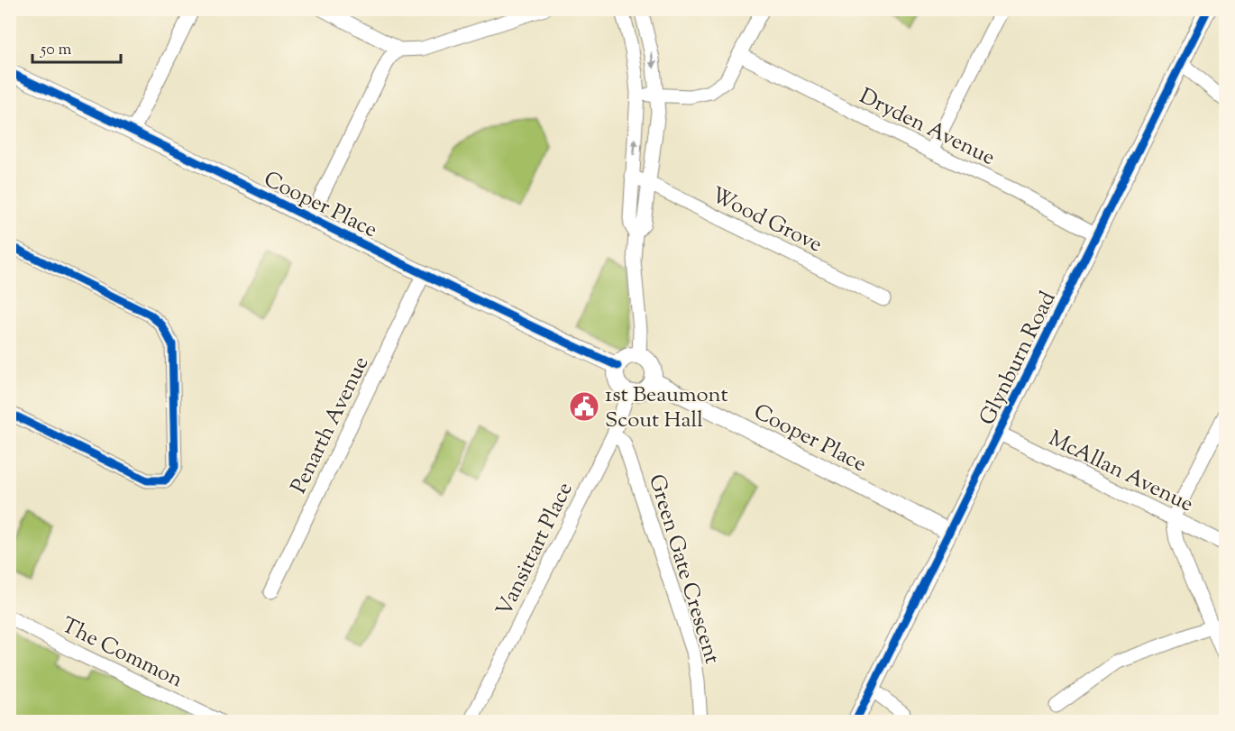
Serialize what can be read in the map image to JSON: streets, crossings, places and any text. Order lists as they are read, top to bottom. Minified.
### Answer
{"streets":{"street":["Dryden Avenue","Cooper Place","Wood Grove","Glynburn Road","Penarth Avenue","McAllan Avenue","Vansittart Place","Green Gate Crescent","The Common"]},"crossings":[["Dryden Avenue","Glynburn Road"],["Cooper Place","Glynburn Road"],["Cooper Place","Penarth Avenue"],["Cooper Place","Vansittart Place"],["Glynburn Road","McAllan Avenue"],["Vansittart Place","Green Gate Crescent"]],"places":{"public building":["1st Beaumont Scout Hall"]},"scale_bar":"50 m"}
